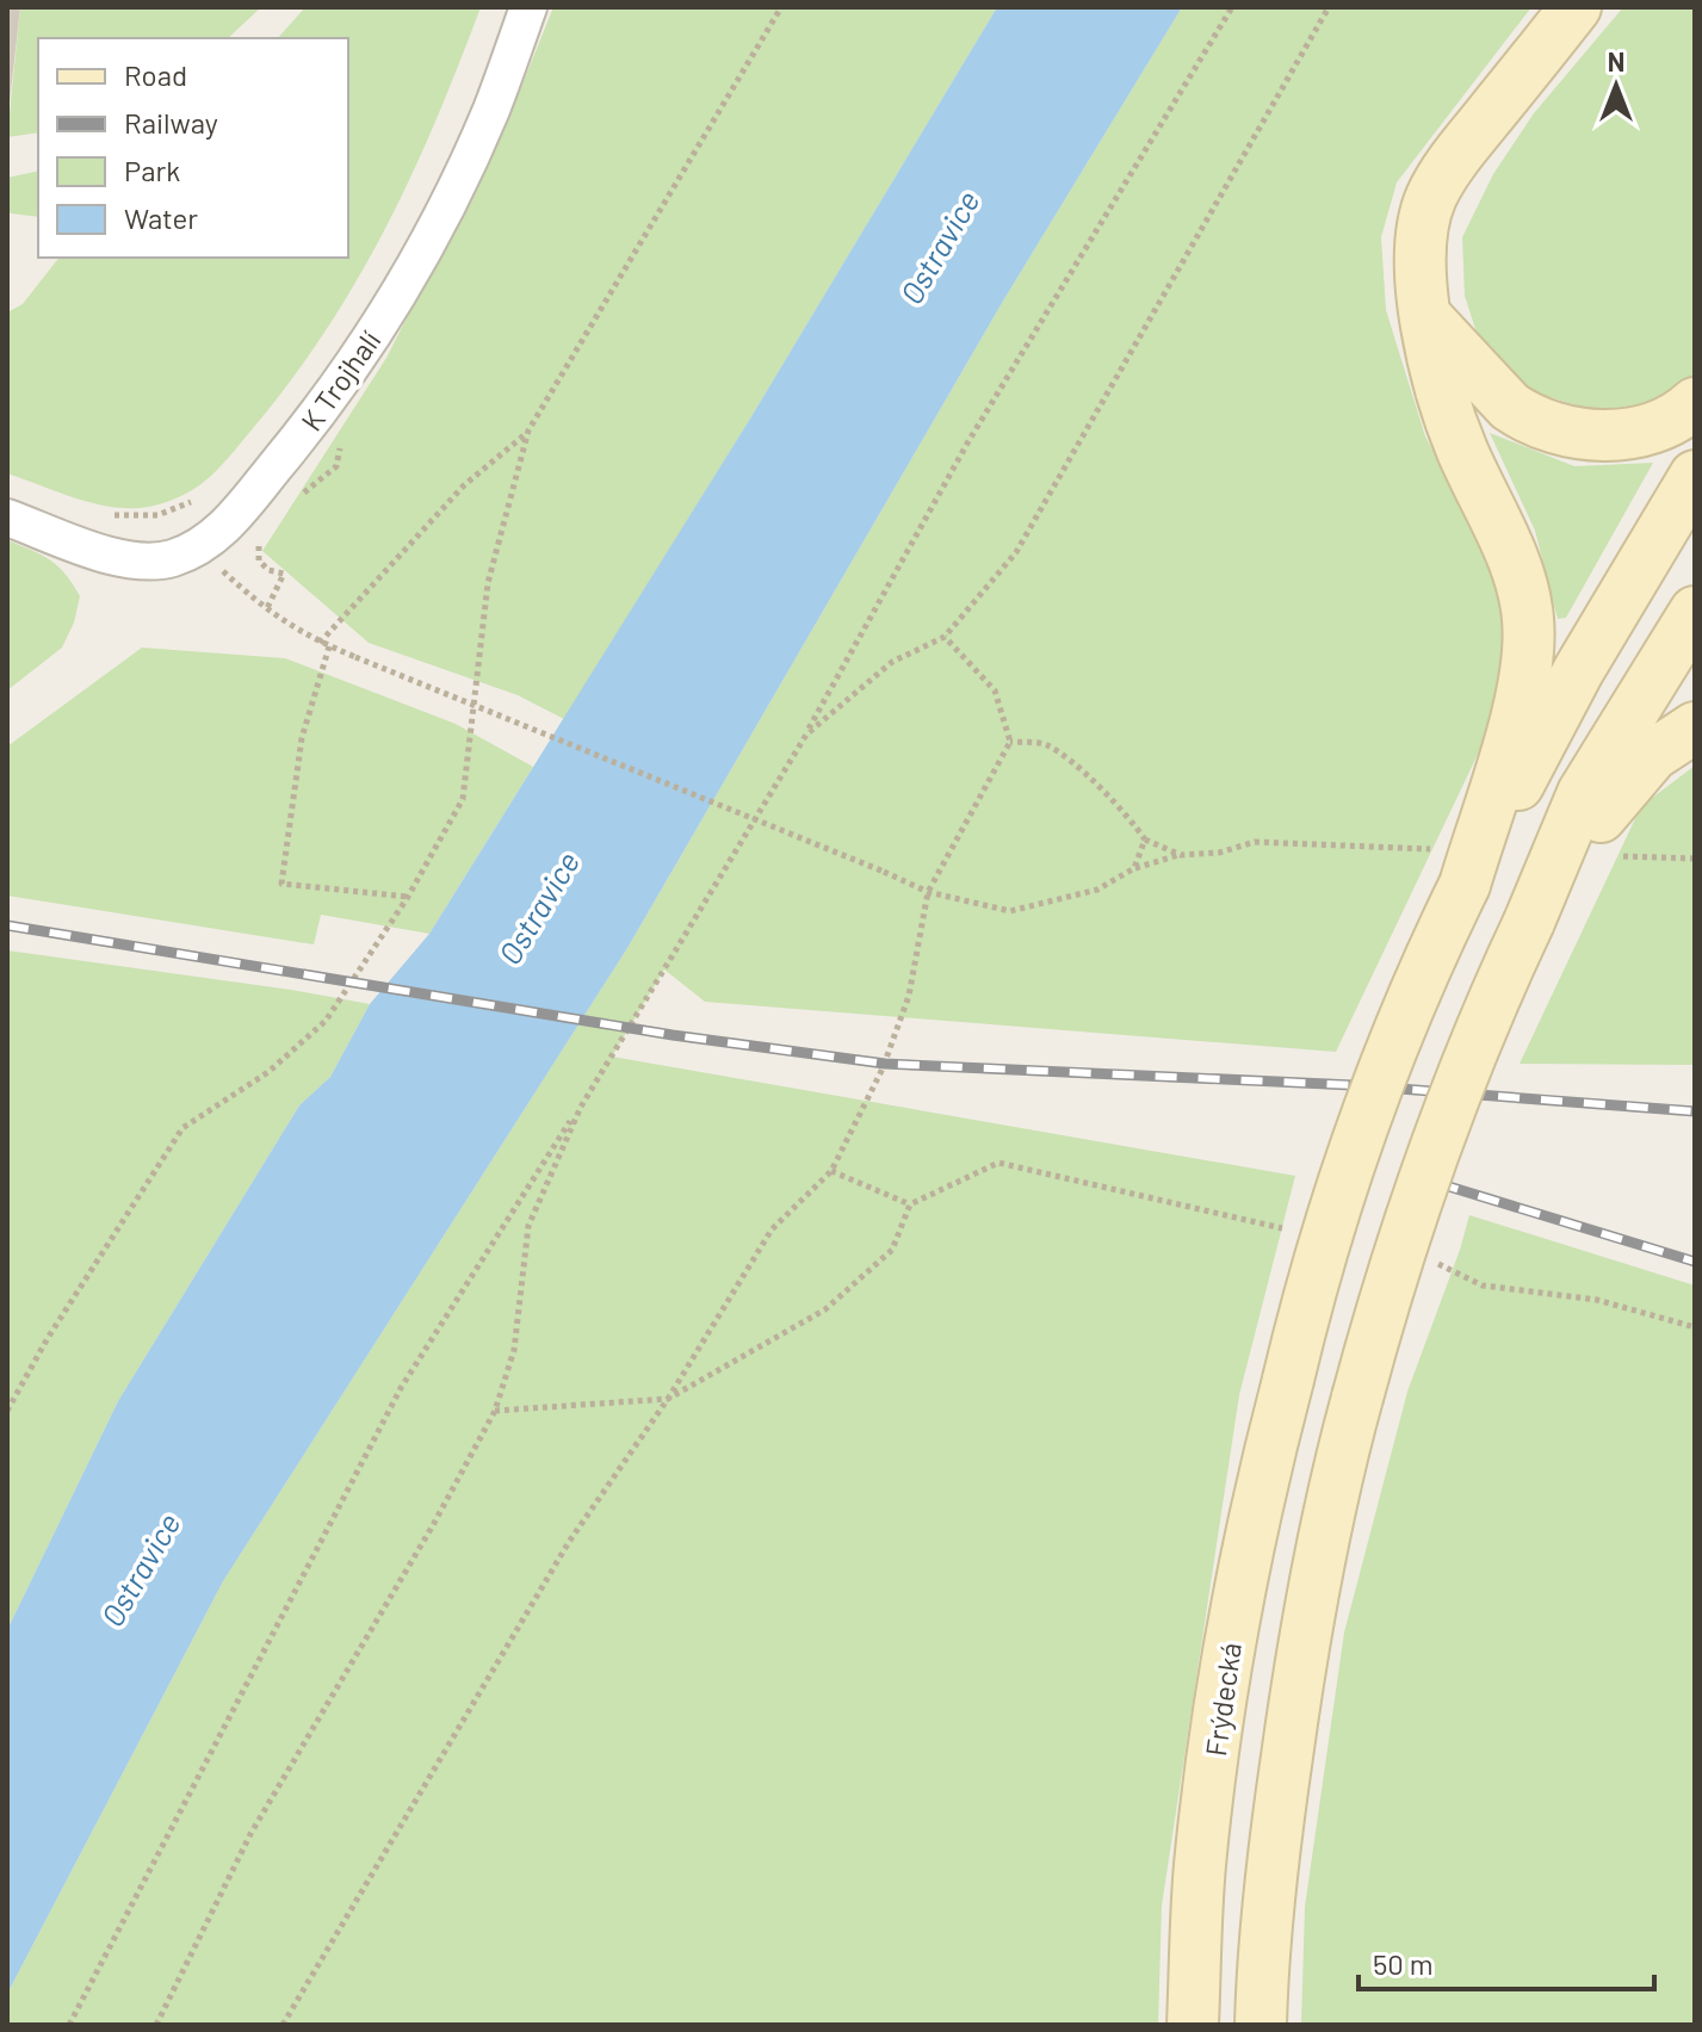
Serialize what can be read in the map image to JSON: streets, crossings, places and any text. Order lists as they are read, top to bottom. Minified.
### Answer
{"streets":{"main road":["Frýdecká"],"street":["K Trojhalí"]},"water":["Ostravice"],"legend":["Road","Railway","Park","Water"],"scale_bar":"50 m","north":"top"}
